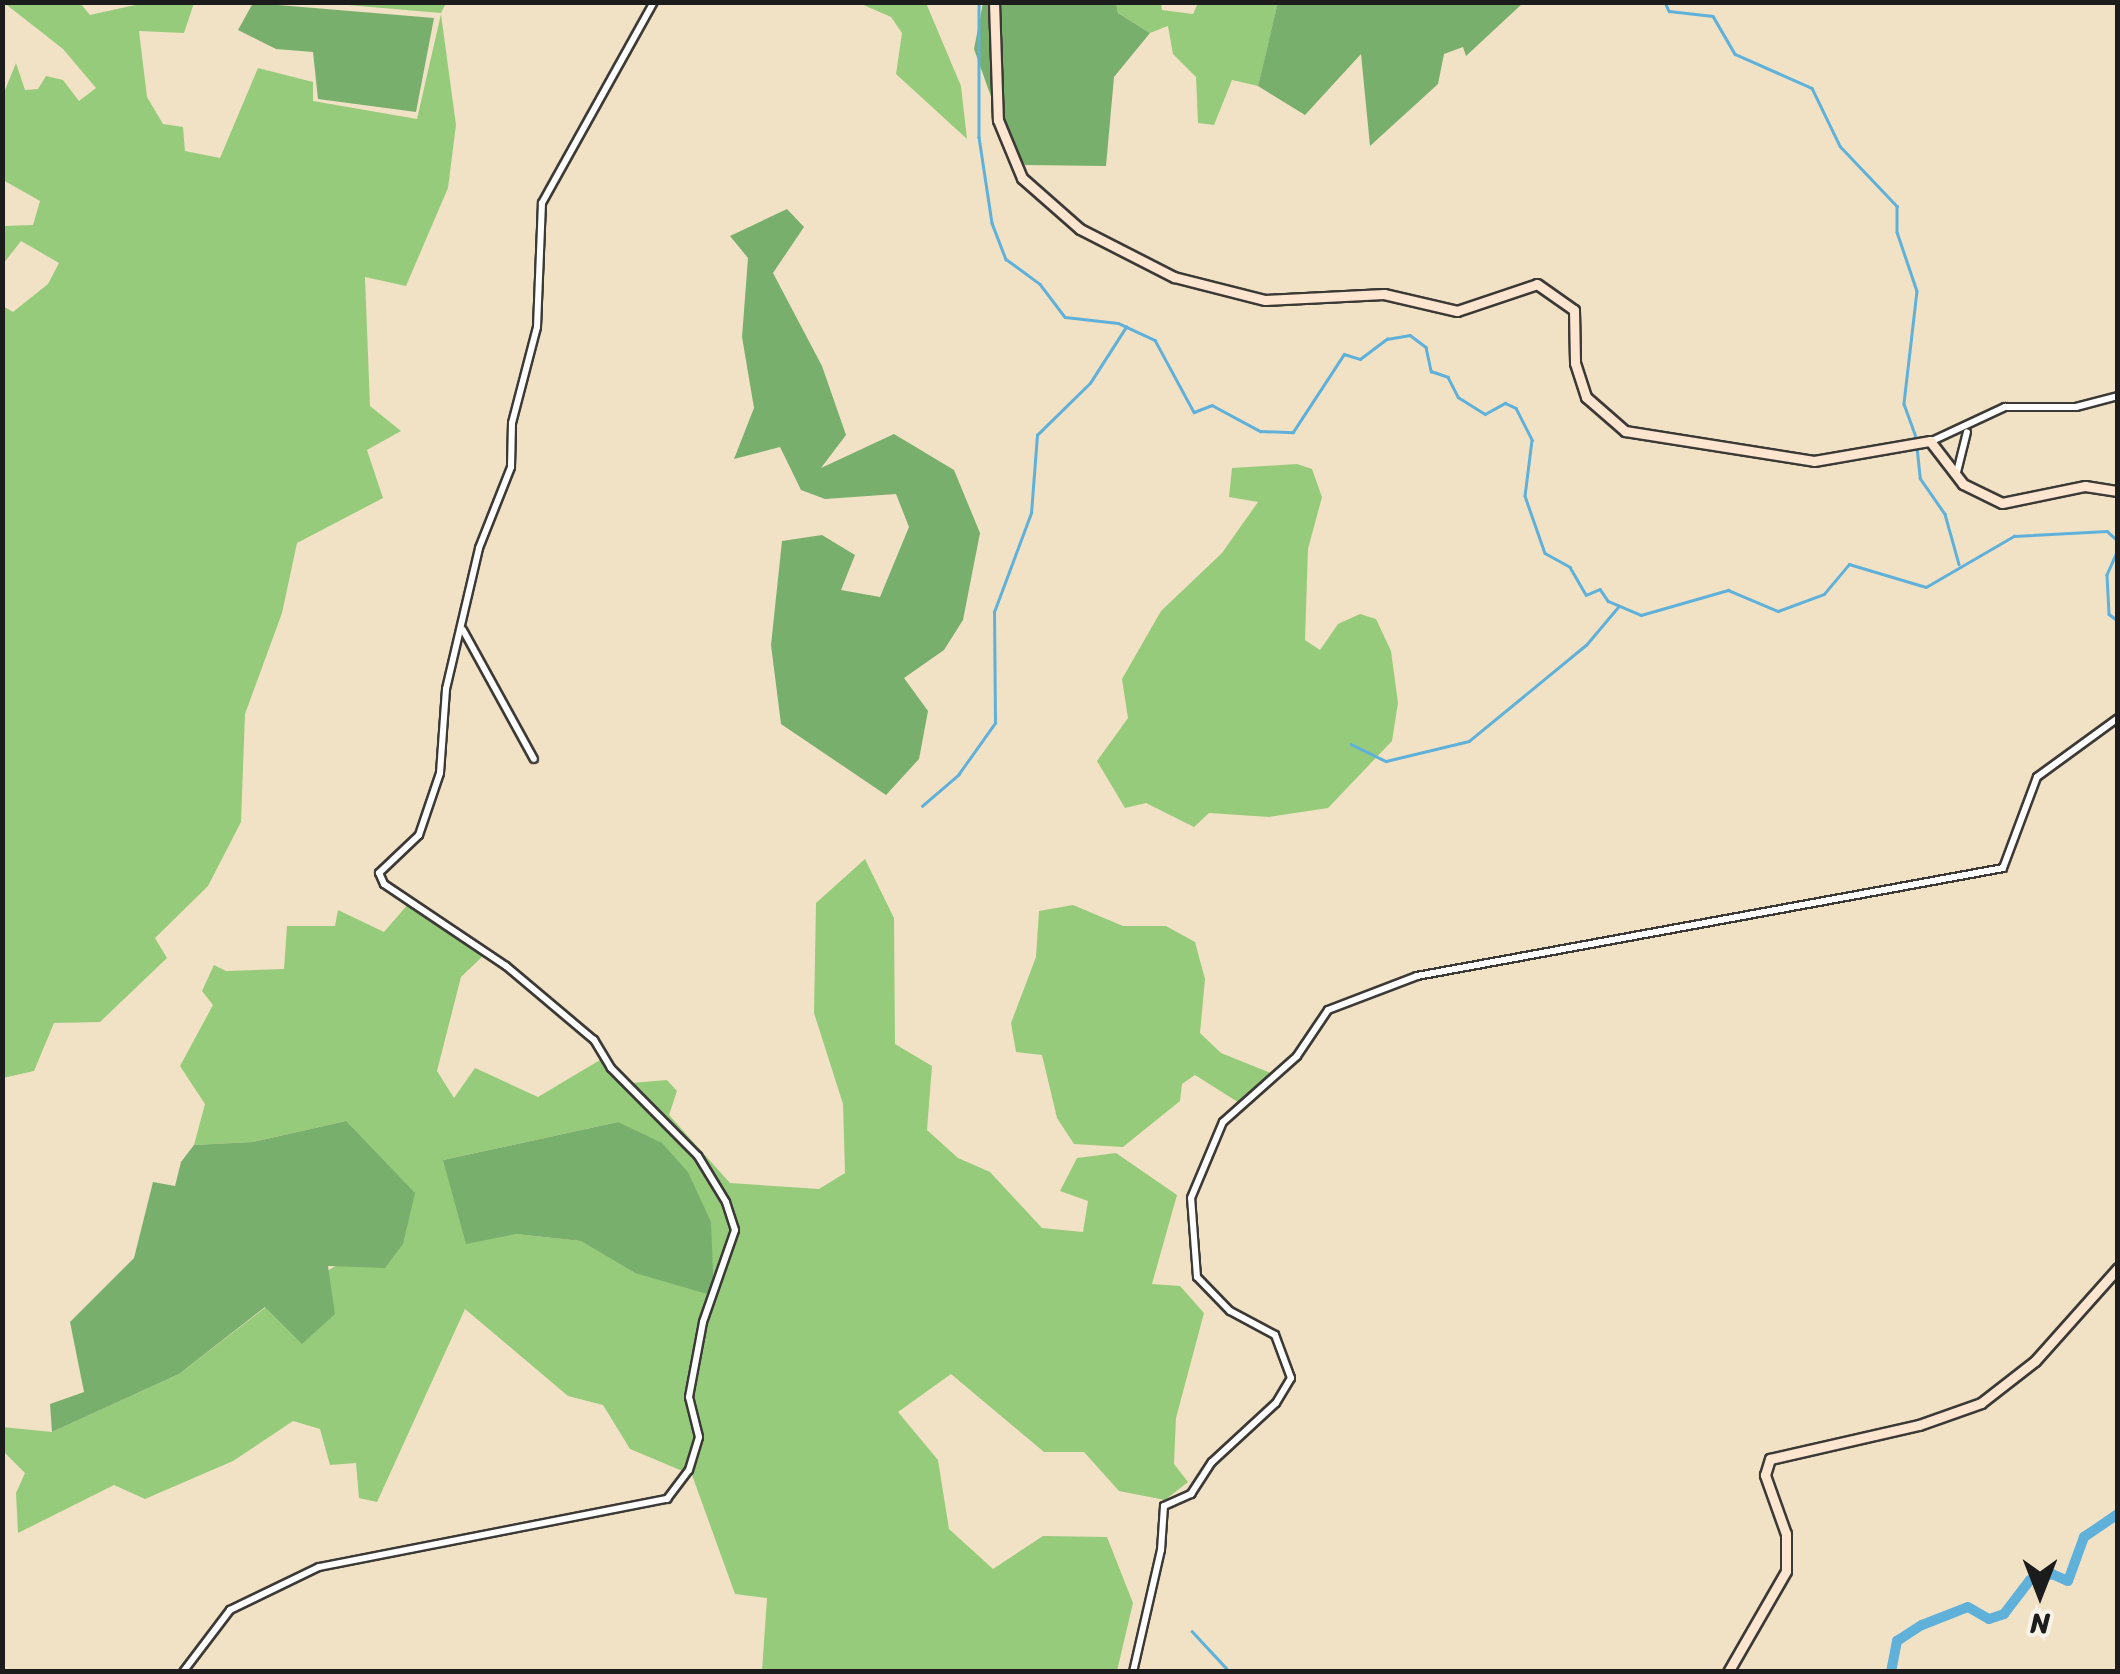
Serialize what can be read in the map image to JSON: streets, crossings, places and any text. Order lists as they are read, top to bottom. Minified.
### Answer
{"north":"bottom"}
